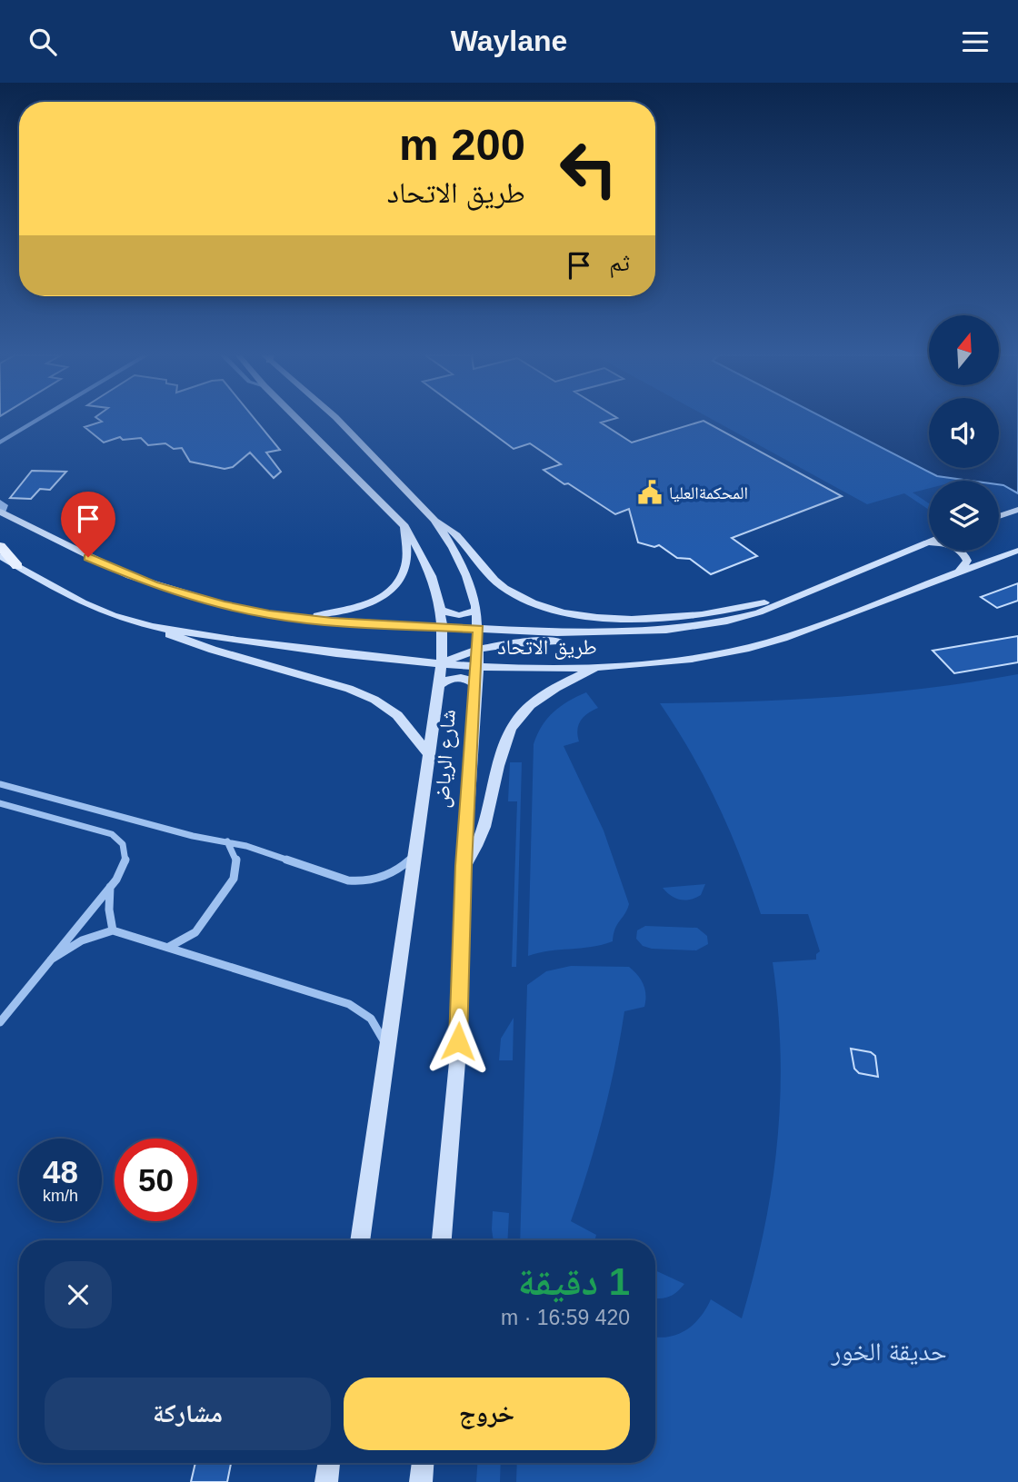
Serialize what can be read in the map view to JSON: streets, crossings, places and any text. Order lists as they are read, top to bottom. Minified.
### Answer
{"streets":{"main road":["طريق الاتحاد","شارع الرياض"]},"crossings":[["طريق الاتحاد","شارع الرياض"]],"parks":["حديقة الخور"],"places":{"public building":["المحكمةالعليا"]},"north":"top","page":{"header":"Waylane","turn":["200 m","طريق الاتحاد"],"then":"ثم","speed":"48 km/h","limit":"50","heading":["1 دقيقة","420 m · 16:59"],"buttons":["خروج","مشاركة"]}}
